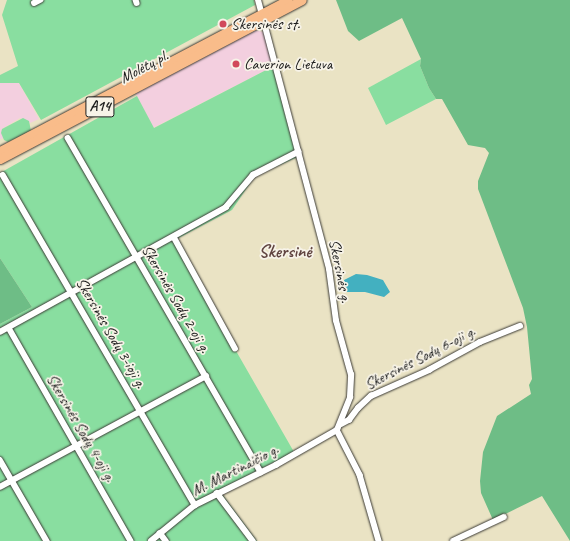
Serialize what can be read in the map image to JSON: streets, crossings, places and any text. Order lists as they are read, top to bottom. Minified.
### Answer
{"streets":{"highway":["Molėtų pl.","A14"],"street":["Skersinės g.","Skersinės Sodų 2-oji g.","Skersinės Sodų 3-ioji g.","Skersinės Sodų 6-oji g.","Skersinės Sodų 4-oji g.","M. Martinaičio g."]},"crossings":[["Molėtų pl.","Skersinės g."],["Skersinės g.","Skersinės Sodų 6-oji g."],["Skersinės g.","M. Martinaičio g."],["Skersinės Sodų 2-oji g.","M. Martinaičio g."],["Skersinės Sodų 3-ioji g.","M. Martinaičio g."]],"districts":["Skersinė"],"places":["Skersinės st.","Caverion Lietuva"]}
